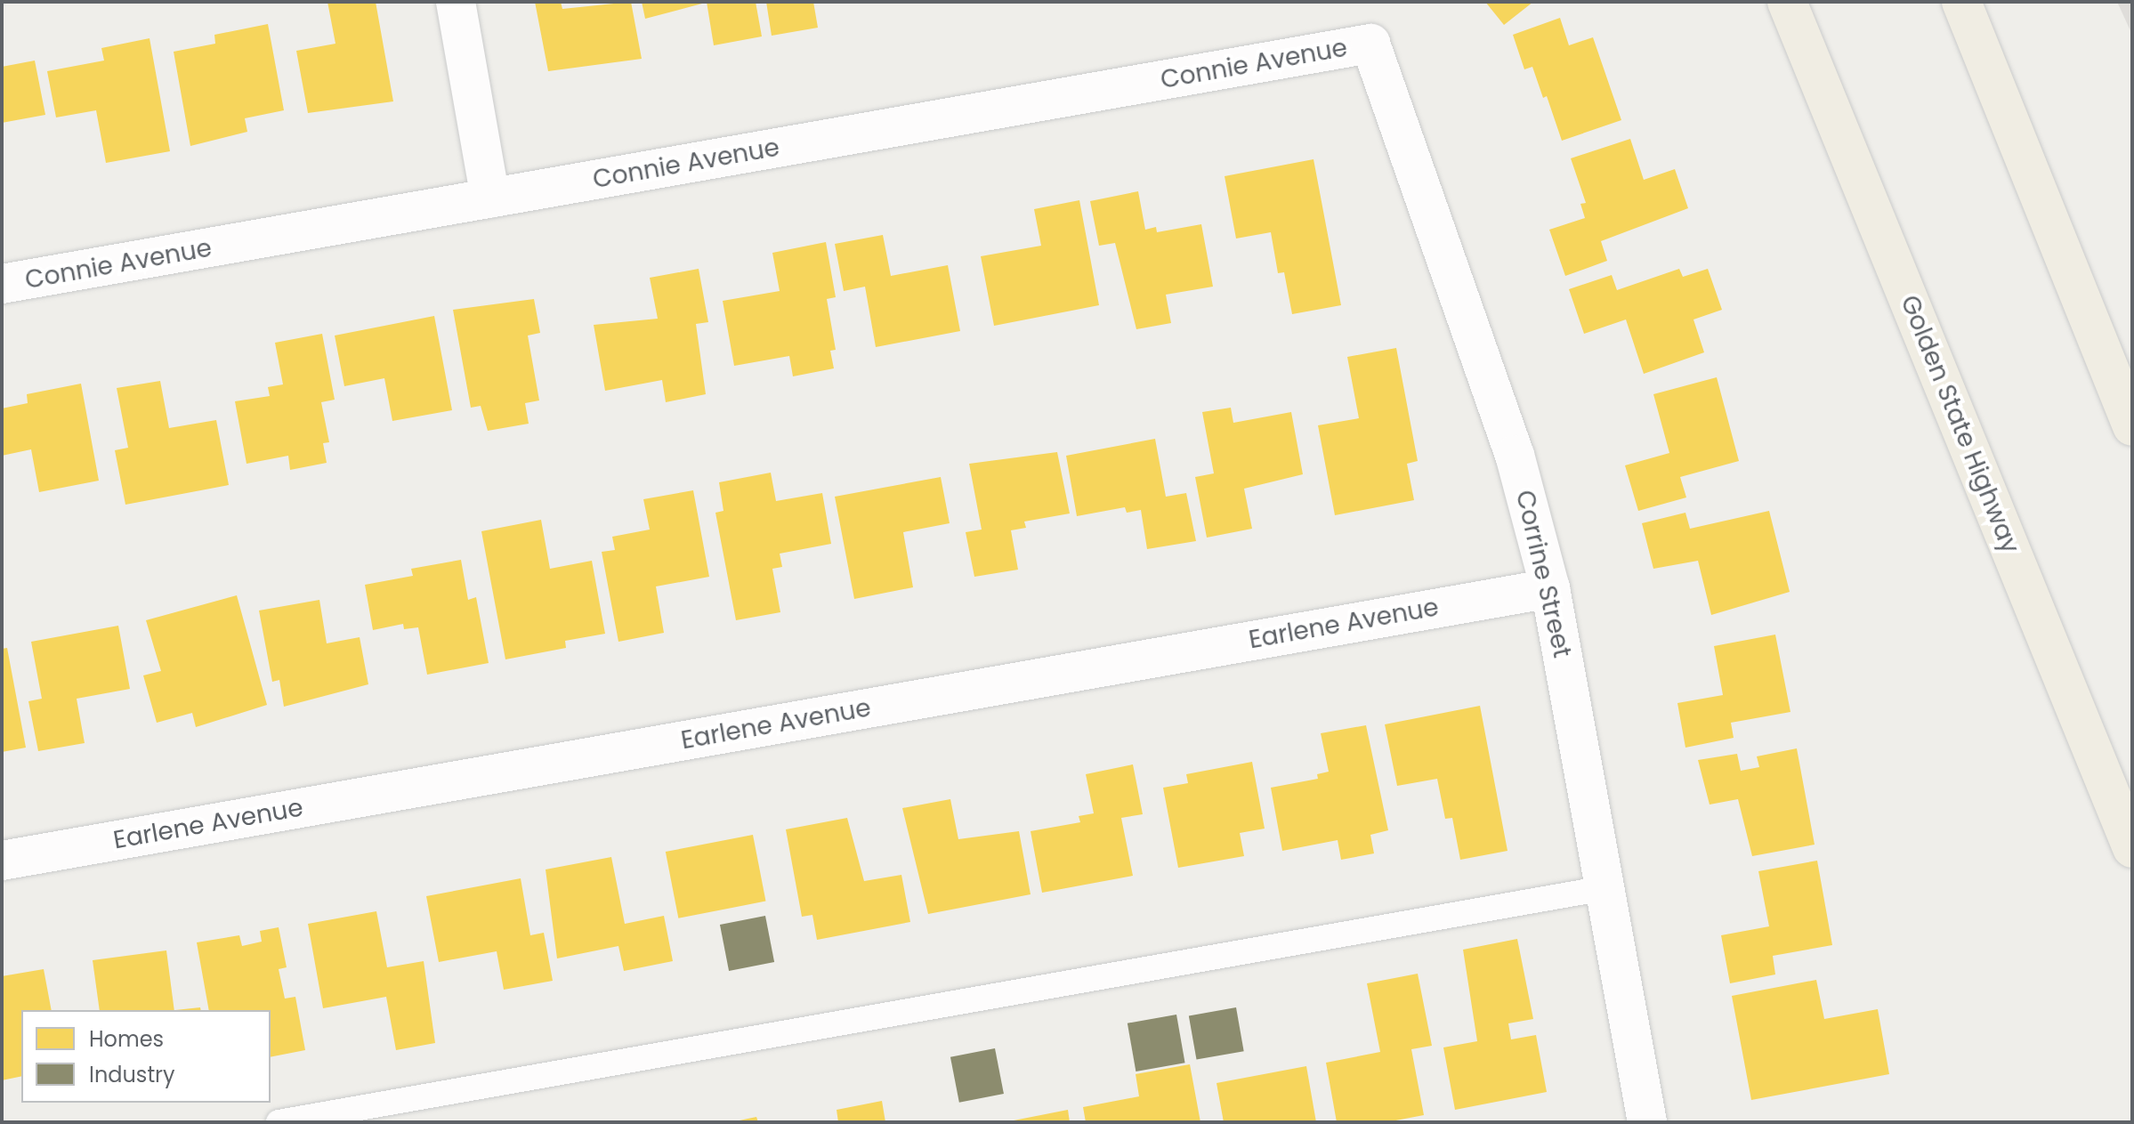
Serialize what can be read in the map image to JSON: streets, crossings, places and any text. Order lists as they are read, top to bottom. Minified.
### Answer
{"streets":{"highway":["Golden State Highway"],"street":["Connie Avenue","Corrine Street","Earlene Avenue"]},"crossings":[["Connie Avenue","Corrine Street"],["Corrine Street","Earlene Avenue"]],"legend":["Homes","Industry"]}
